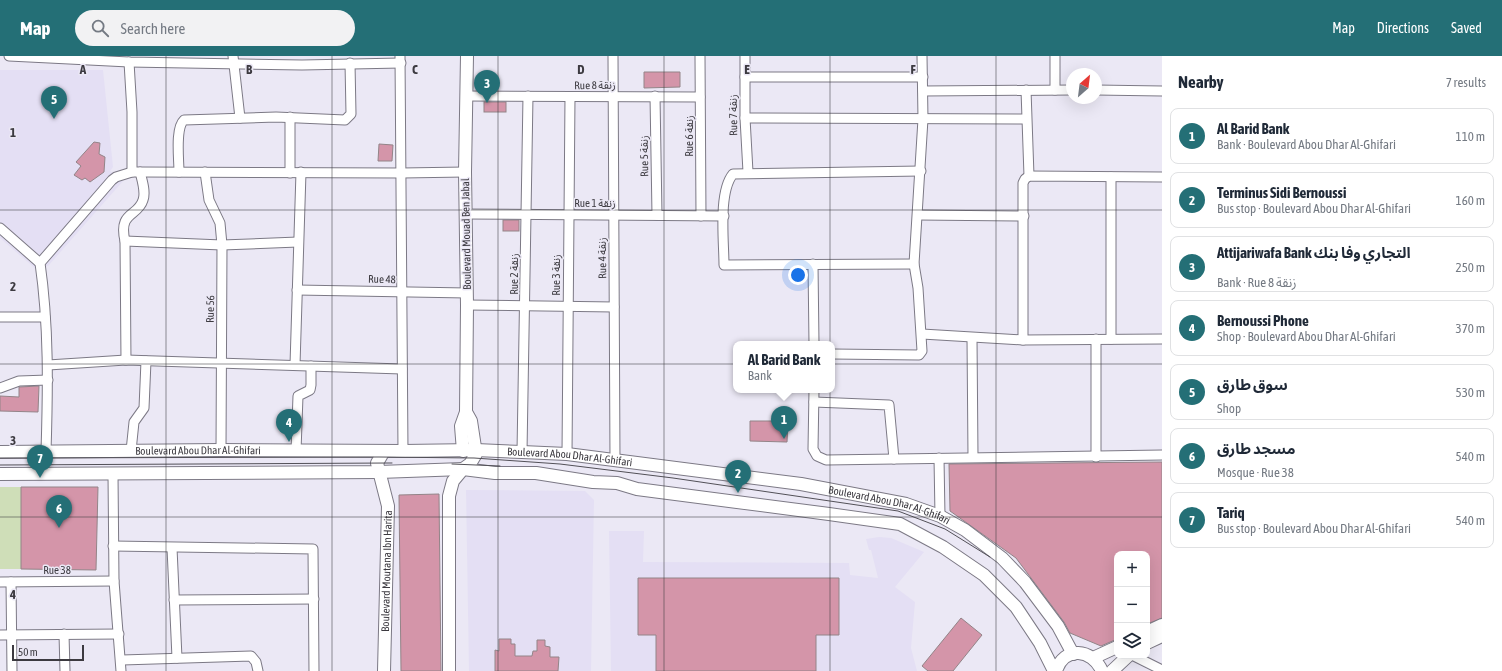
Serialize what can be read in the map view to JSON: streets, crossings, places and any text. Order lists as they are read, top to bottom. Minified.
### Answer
{"streets":{"street":["Rue 8 زنقة","Rue 7 زنقة","Rue 6 زنقة","Rue 5 زنقة","Rue 1 زنقة","Boulevard Mouad Ben Jabal","Rue 4 زنقة","Rue 2 زنقة","Rue 3 زنقة","Rue 48","Rue 56","Boulevard Abou Dhar Al-Ghifari","Rue 38","Boulevard Moutana Ibn Harita"]},"crossings":[["Rue 8 زنقة","Rue 6 زنقة"],["Rue 8 زنقة","Rue 5 زنقة"],["Rue 8 زنقة","Boulevard Mouad Ben Jabal"],["Rue 8 زنقة","Rue 4 زنقة"],["Rue 8 زنقة","Rue 2 زنقة"],["Rue 8 زنقة","Rue 3 زنقة"],["Rue 6 زنقة","Rue 1 زنقة"],["Rue 5 زنقة","Rue 1 زنقة"],["Rue 1 زنقة","Boulevard Mouad Ben Jabal"],["Rue 1 زنقة","Rue 4 زنقة"],["Rue 1 زنقة","Rue 2 زنقة"],["Rue 1 زنقة","Rue 3 زنقة"],["Boulevard Mouad Ben Jabal","Rue 48"],["Boulevard Mouad Ben Jabal","Boulevard Abou Dhar Al-Ghifari"],["Rue 4 زنقة","Rue 48"],["Rue 4 زنقة","Boulevard Abou Dhar Al-Ghifari"],["Rue 2 زنقة","Rue 48"],["Rue 2 زنقة","Boulevard Abou Dhar Al-Ghifari"],["Rue 3 زنقة","Rue 48"],["Rue 3 زنقة","Boulevard Abou Dhar Al-Ghifari"],["Rue 56","Boulevard Abou Dhar Al-Ghifari"],["Boulevard Abou Dhar Al-Ghifari","Boulevard Moutana Ibn Harita"]],"scale_bar":"50 m","north":"top right","page":{"header":"Map","search":"Search here","nav":["Map","Directions","Saved"],"heading":["Nearby","7 results"],"pins":["3","5","1","4","7","2","6"],"list":[{"mark":"1","name":"Al Barid Bank","note":"Bank · Boulevard Abou Dhar Al-Ghifari","value":"110 m"},{"mark":"2","name":"Terminus Sidi Bernoussi","note":"Bus stop · Boulevard Abou Dhar Al-Ghifari","value":"160 m"},{"mark":"3","name":"Attijariwafa Bank التجاري وفا بنك","note":"Bank · Rue 8 زنقة","value":"250 m"},{"mark":"4","name":"Bernoussi Phone","note":"Shop · Boulevard Abou Dhar Al-Ghifari","value":"370 m"},{"mark":"5","name":"سوق طارق","note":"Shop","value":"530 m"},{"mark":"6","name":"مسجد طارق","note":"Mosque · Rue 38","value":"540 m"},{"mark":"7","name":"Tariq","note":"Bus stop · Boulevard Abou Dhar Al-Ghifari","value":"540 m"}],"popup":["Al Barid Bank","Bank"],"map_buttons":["+","−"],"scale":"50 m"},"grid":{"columns":["A","B","C","D","E","F"],"rows":["1","2","3","4"]}}
